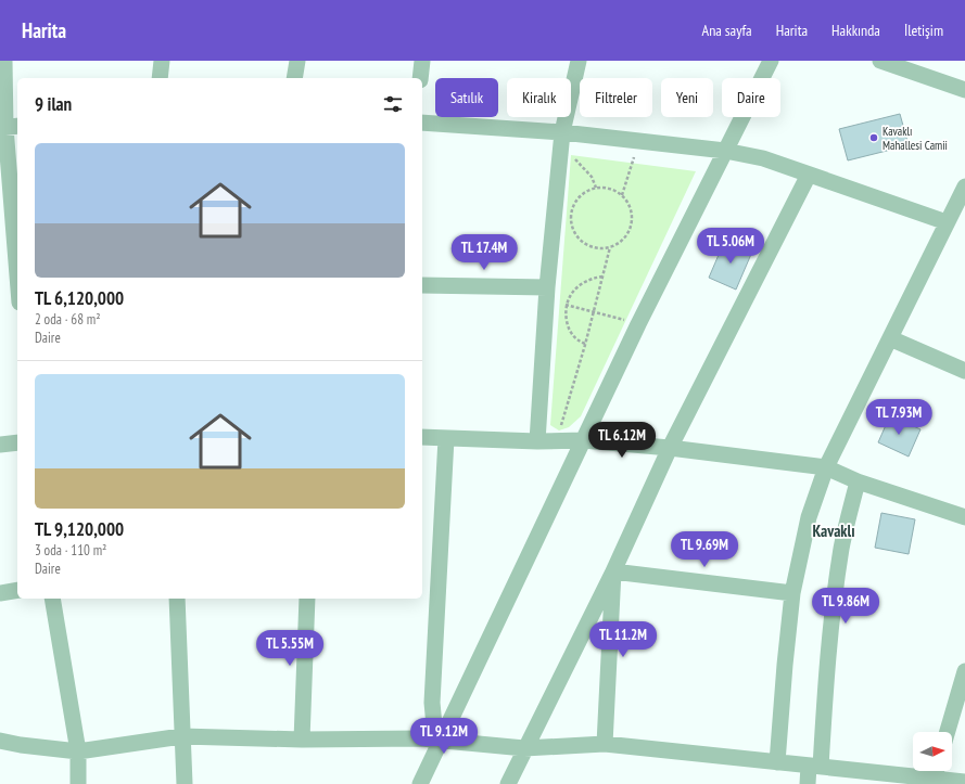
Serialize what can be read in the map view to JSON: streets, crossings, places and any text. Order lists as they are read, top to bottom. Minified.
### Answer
{"districts":["Kavaklı"],"places":["Kavaklı Mahallesi Camii"],"north":"right","page":{"header":"Harita","nav":["Ana sayfa","Harita","Hakkında","İletişim"],"chip":["Satılık","Kiralık","Filtreler","Yeni","Daire"],"heading":"9 ilan","list":[{"name":"TL 6,120,000","note":"2 oda · 68 m² · Daire"},{"name":"TL 9,120,000","note":"3 oda · 110 m² · Daire"}],"price":["TL 5.06M","TL 17.4M","TL 7.93M","TL 6.12M","TL 9.69M","TL 9.86M","TL 11.2M","TL 5.55M","TL 9.12M"]}}
